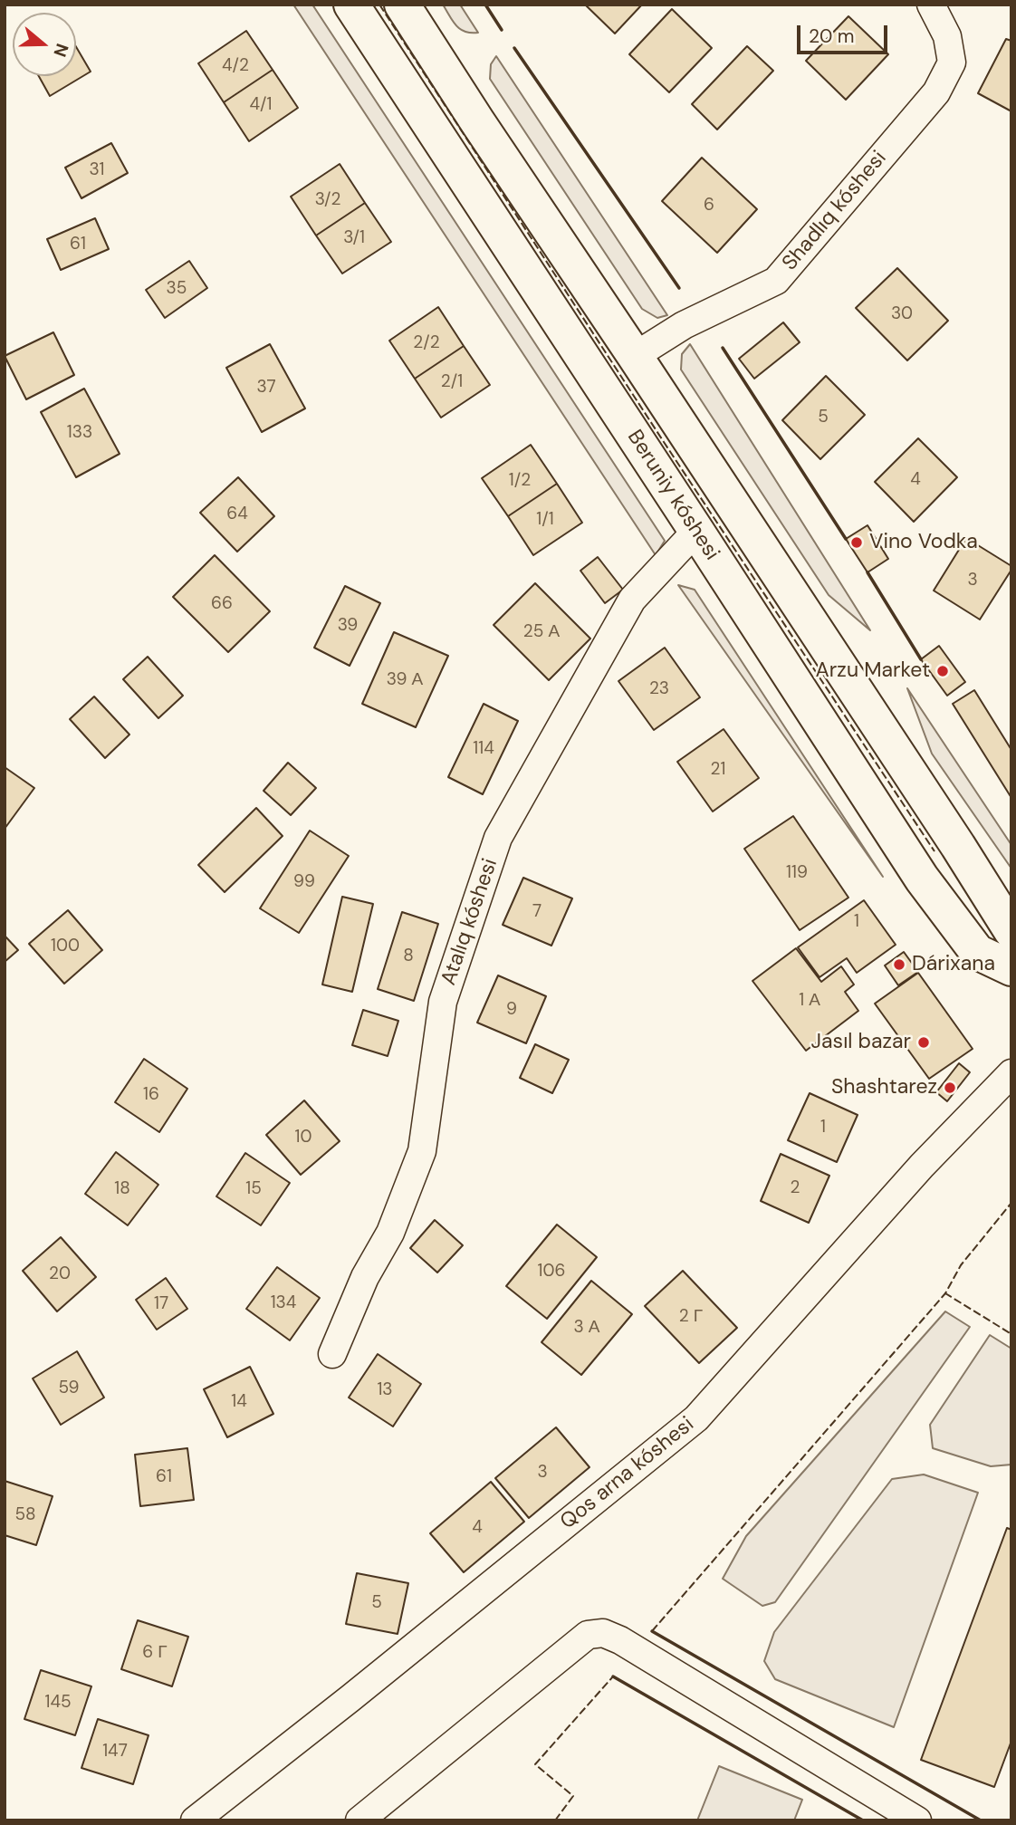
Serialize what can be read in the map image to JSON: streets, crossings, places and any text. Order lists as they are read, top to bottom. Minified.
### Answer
{"streets":{"street":["Shadlıq kóshesi","Beruniy kóshesi","Atalıq kóshesi","Qos arna kóshesi"]},"crossings":[["Beruniy kóshesi","Atalıq kóshesi"]],"places":["Vino Vodka","Arzu Market","Dárixana","Jasıl bazar","Shashtarez"],"house_numbers":["4/2","4/1","31","3/2","6","3/1","61","35","30","2/2","2/1","37","5","133","4","1/2","64","1/1","3","66","39","25 А","39 А","23","114","21","119","99","7","1","100","8","1 А","9","16","1","10","2","18","15","106","20","134","17","2 Г","3 А","59","13","14","3","61","58","4","5","6 Г","145","147"],"scale_bar":"20 m","north":"right"}
